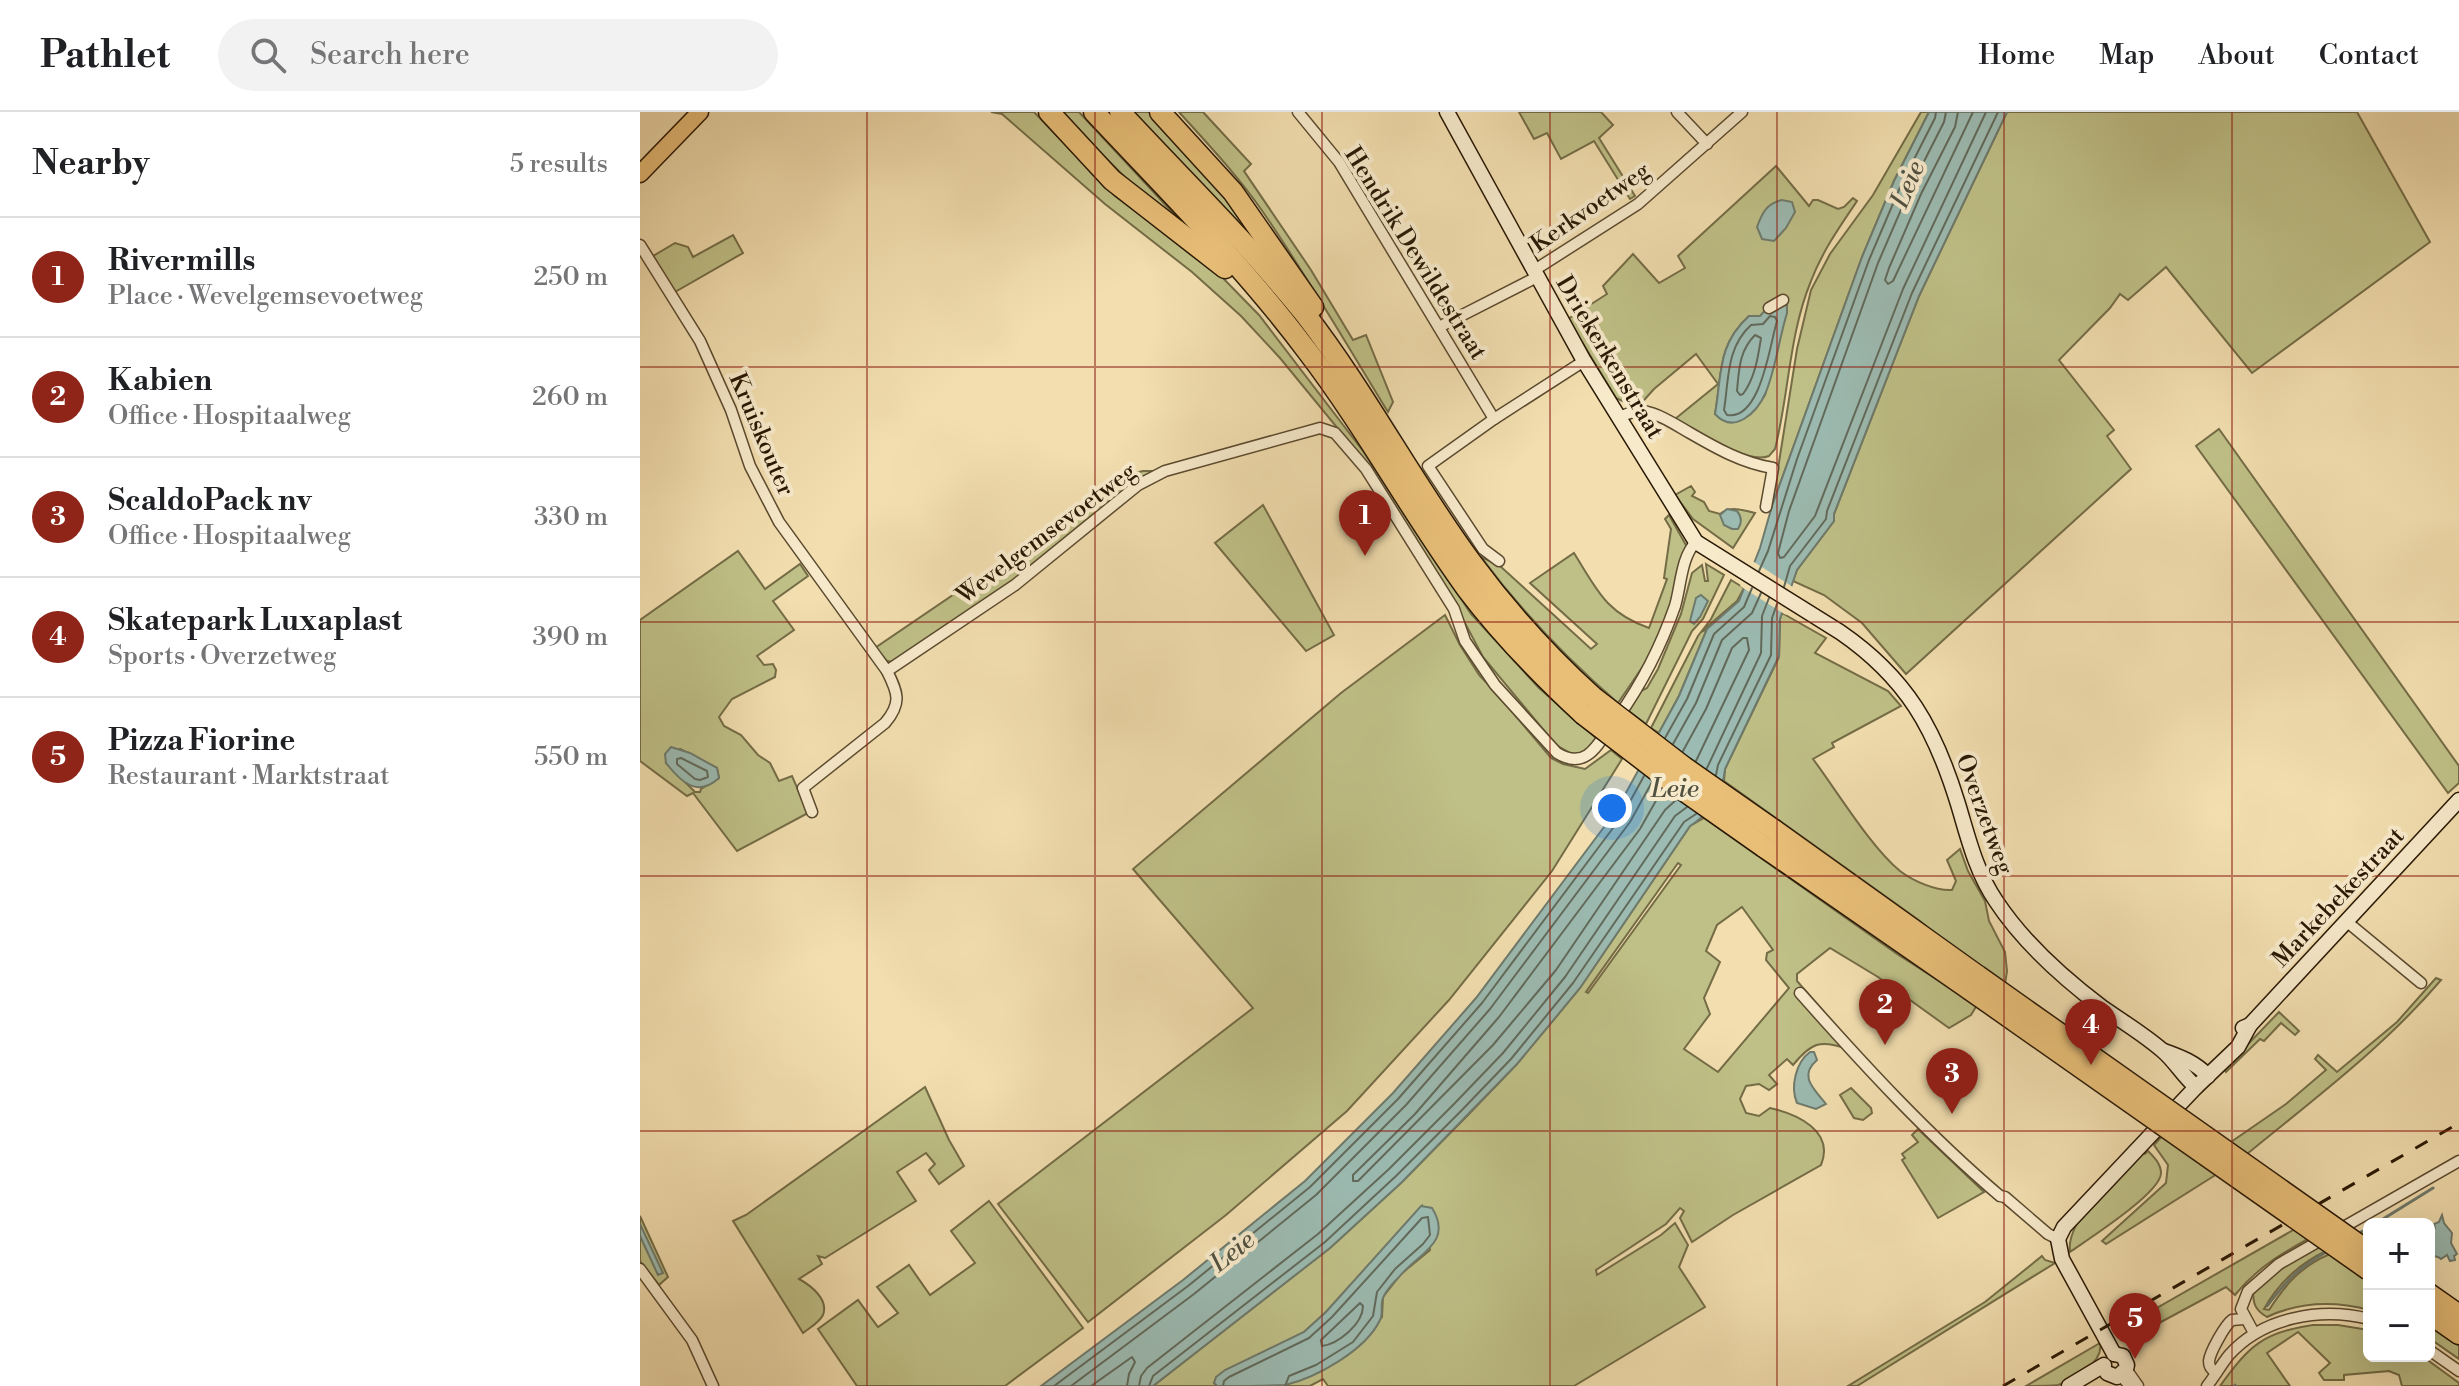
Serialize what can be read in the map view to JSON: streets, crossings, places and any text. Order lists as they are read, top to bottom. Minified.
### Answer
{"streets":{"street":["Kerkvoetweg","Hendrik Dewildestraat","Driekerkenstraat","Kruiskouter","Wevelgemsevoetweg","Overzetweg","Markebekestraat"]},"crossings":[["Kerkvoetweg","Hendrik Dewildestraat"],["Kerkvoetweg","Driekerkenstraat"],["Driekerkenstraat","Wevelgemsevoetweg"],["Driekerkenstraat","Overzetweg"],["Kruiskouter","Wevelgemsevoetweg"],["Overzetweg","Markebekestraat"]],"water":["Leie"],"page":{"header":"Pathlet","search":"Search here","nav":["Home","Map","About","Contact"],"heading":["Nearby","5 results"],"list":[{"mark":"1","name":"Rivermills","note":"Place · Wevelgemsevoetweg","value":"250 m"},{"mark":"2","name":"Kabien","note":"Office · Hospitaalweg","value":"260 m"},{"mark":"3","name":"ScaldoPack nv","note":"Office · Hospitaalweg","value":"330 m"},{"mark":"4","name":"Skatepark Luxaplast","note":"Sports · Overzetweg","value":"390 m"},{"mark":"5","name":"Pizza Fiorine","note":"Restaurant · Marktstraat","value":"550 m"}],"pins":["1","2","4","3","5"],"map_buttons":["+","−"]}}
